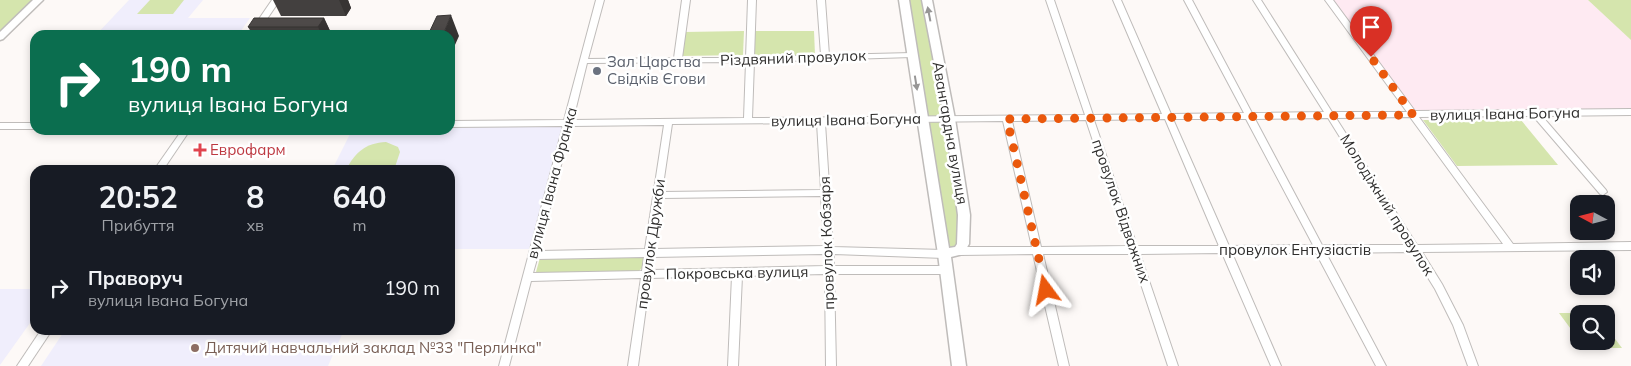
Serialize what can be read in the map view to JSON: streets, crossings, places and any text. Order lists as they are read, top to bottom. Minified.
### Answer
{"streets":{"street":["Різдвяний провулок","вулиця Івана Богуна","Авангардна вулиця","вулиця Івана Франка","Молодіжний провулок","провулок Відважних","провулок Кобзаря","провулок Дружби","провулок Ентузіастів","Покровська вулиця"]},"crossings":[["Різдвяний провулок","Авангардна вулиця"],["Різдвяний провулок","вулиця Івана Франка"],["вулиця Івана Богуна","Авангардна вулиця"],["вулиця Івана Богуна","вулиця Івана Франка"],["вулиця Івана Богуна","Молодіжний провулок"],["вулиця Івана Богуна","провулок Відважних"],["вулиця Івана Богуна","провулок Кобзаря"],["вулиця Івана Богуна","провулок Дружби"],["Авангардна вулиця","провулок Ентузіастів"],["Авангардна вулиця","Покровська вулиця"],["вулиця Івана Франка","Покровська вулиця"],["Молодіжний провулок","провулок Ентузіастів"],["провулок Відважних","провулок Ентузіастів"],["провулок Кобзаря","Покровська вулиця"],["провулок Дружби","Покровська вулиця"]],"places":{"other":["Зал Царства Свідків Єгови","Дитячий навчальний заклад №33 \"Перлинка\""],"health":["Еврофарм"]},"north":"left","page":{"turn":["190 m","вулиця Івана Богуна"],"eta":["20:52","Прибуття","8","хв","640","m"],"list":[{"name":"Праворуч","note":"вулиця Івана Богуна","value":"190 m"}]}}
